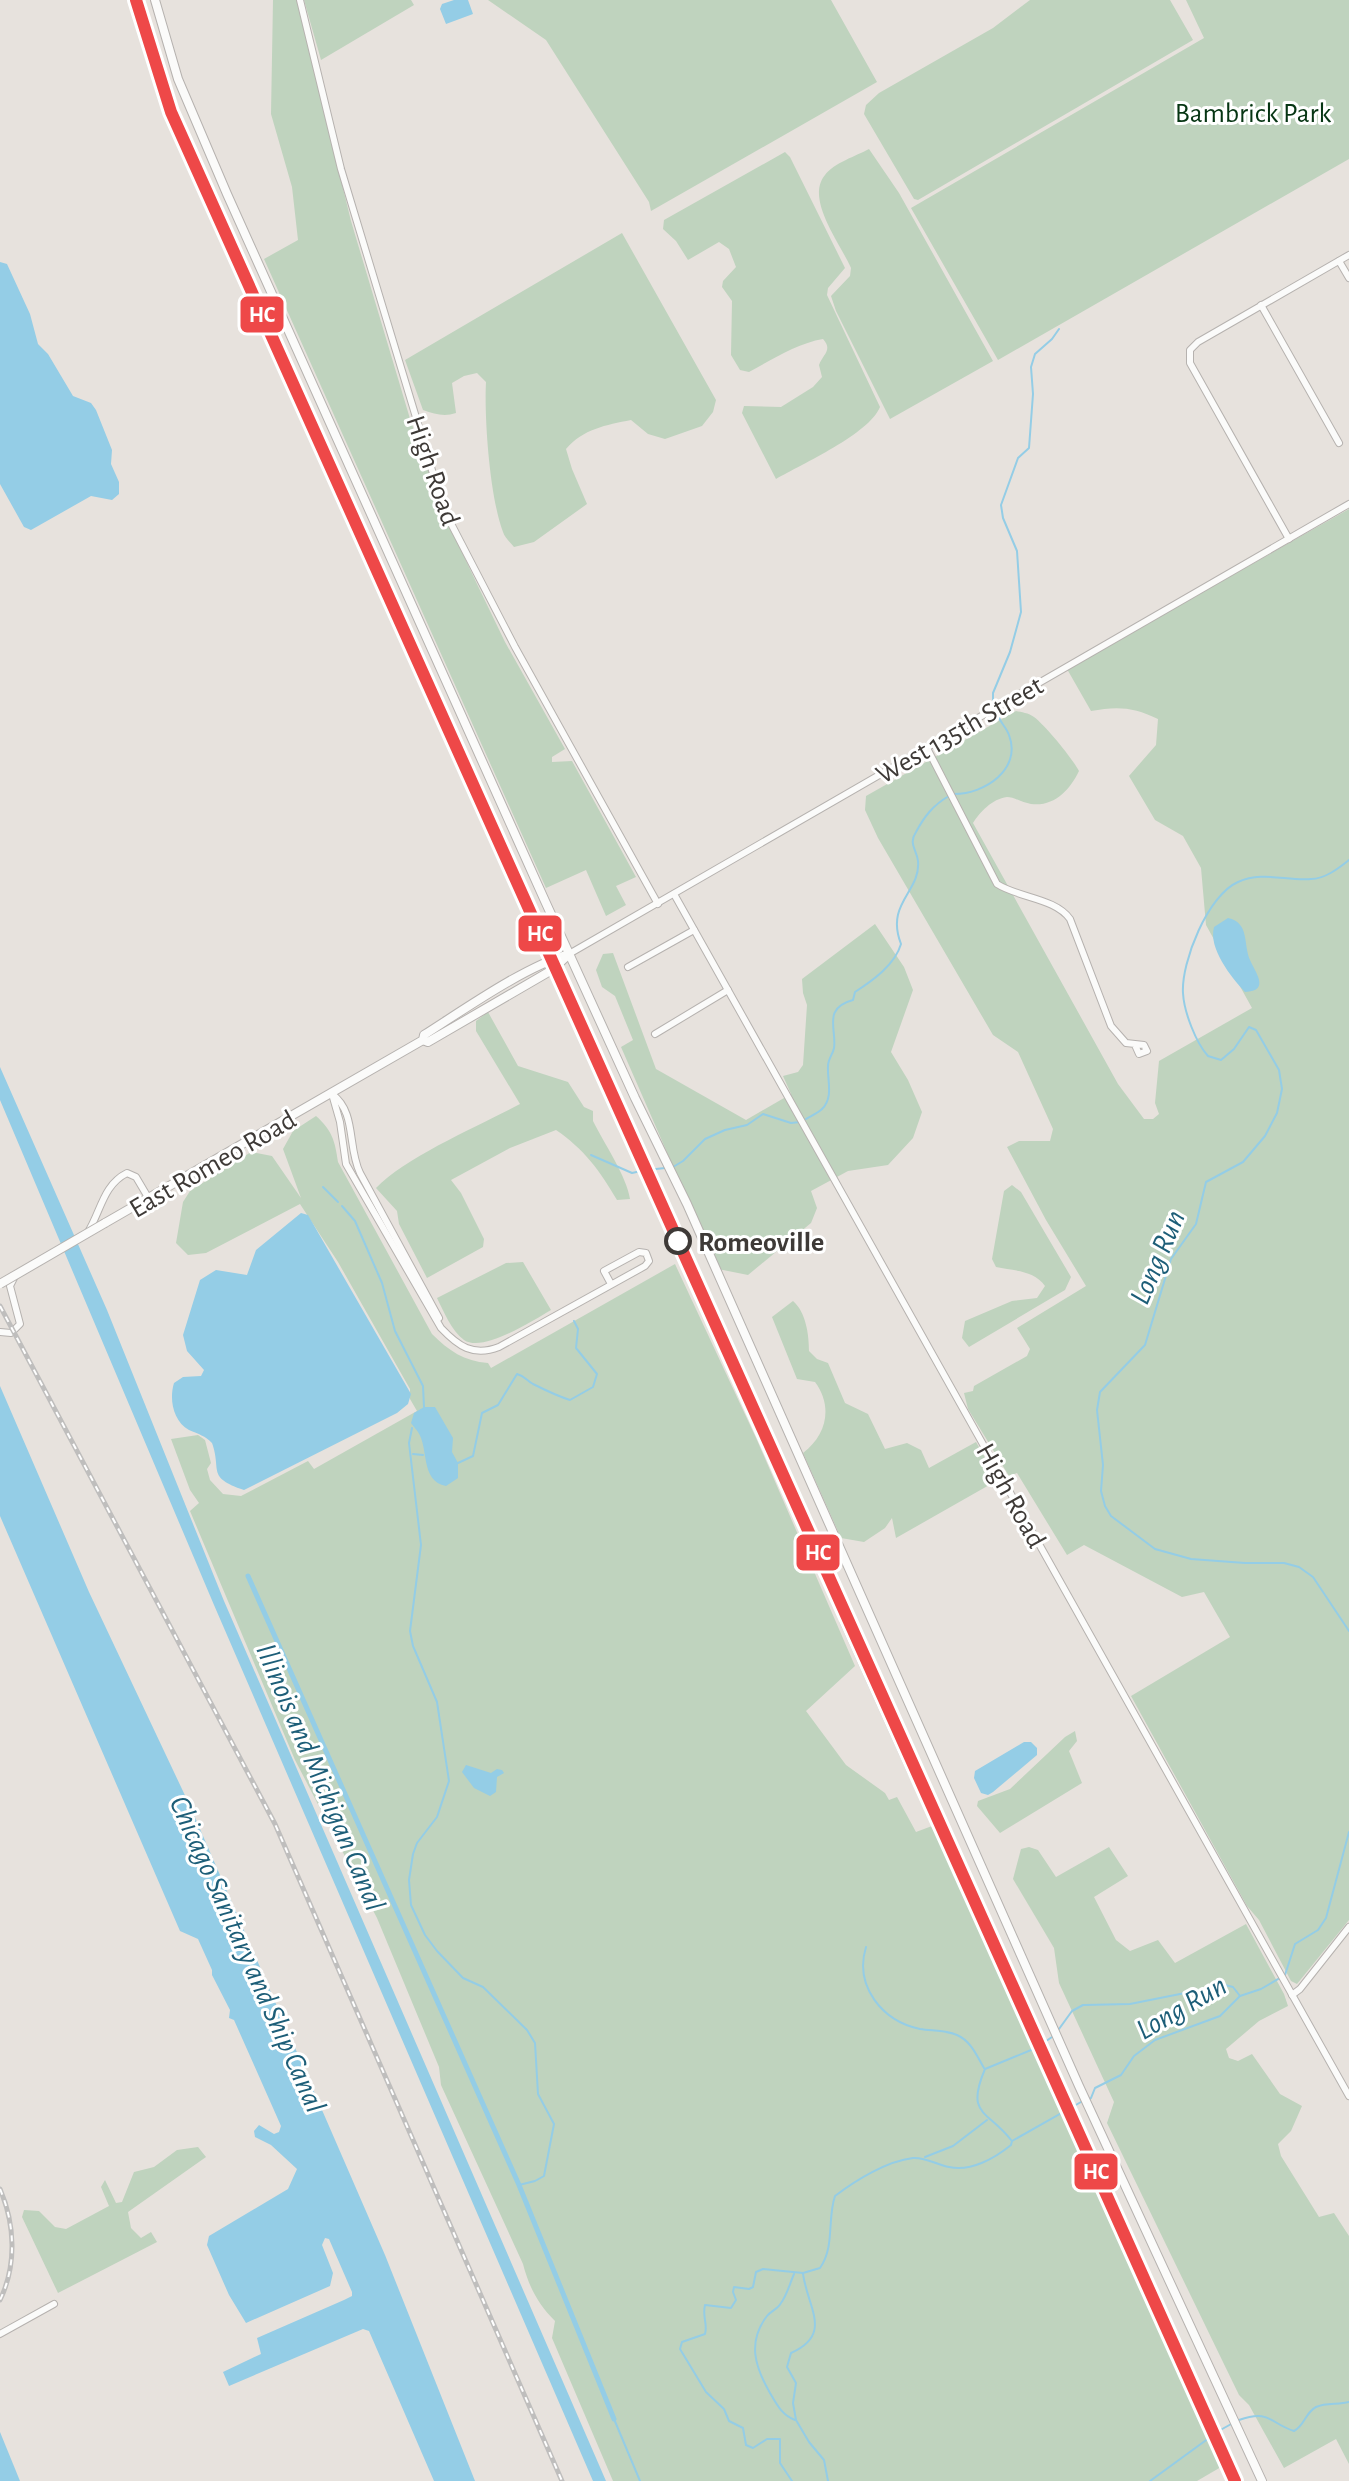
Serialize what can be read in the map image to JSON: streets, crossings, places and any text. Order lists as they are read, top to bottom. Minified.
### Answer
{"streets":{"main road":["East Romeo Road"],"street":["High Road","West 135th Street"]},"crossings":[["High Road","West 135th Street"],["West 135th Street","East Romeo Road"]],"water":["Long Run","Illinois and Michigan Canal","Chicago Sanitary and Ship Canal"],"parks":["Bambrick Park"],"places":["Romeoville"],"lines":["transit line HC"]}
